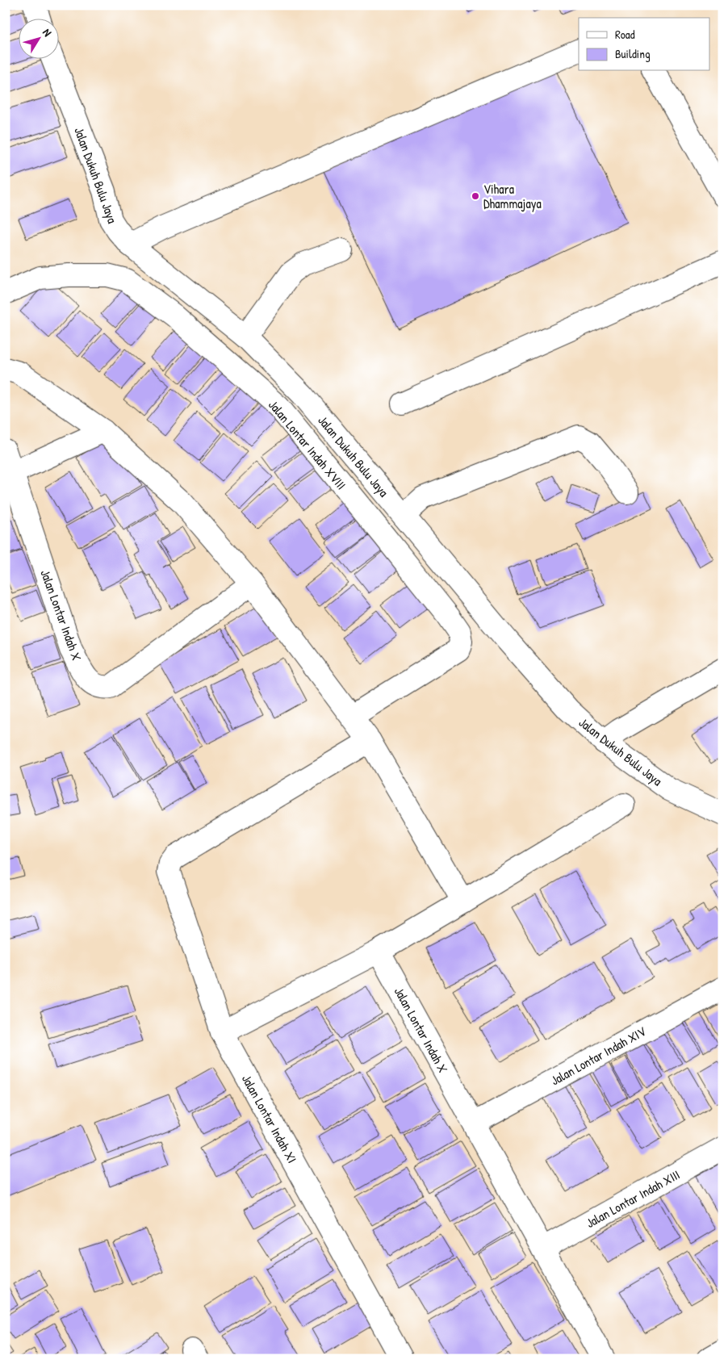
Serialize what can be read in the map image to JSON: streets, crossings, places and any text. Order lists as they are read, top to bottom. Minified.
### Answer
{"streets":{"street":["Jalan Dukuh Bulu Jaya","Jalan Lontar Indah XVIII","Jalan Lontar Indah X","Jalan Lontar Indah XIV","Jalan Lontar Indah XI","Jalan Lontar Indah XIII"]},"crossings":[["Jalan Lontar Indah X","Jalan Lontar Indah XIV"],["Jalan Lontar Indah X","Jalan Lontar Indah XIII"]],"places":["Vihara Dhammajaya"],"legend":["Road","Building"],"north":"top right"}
